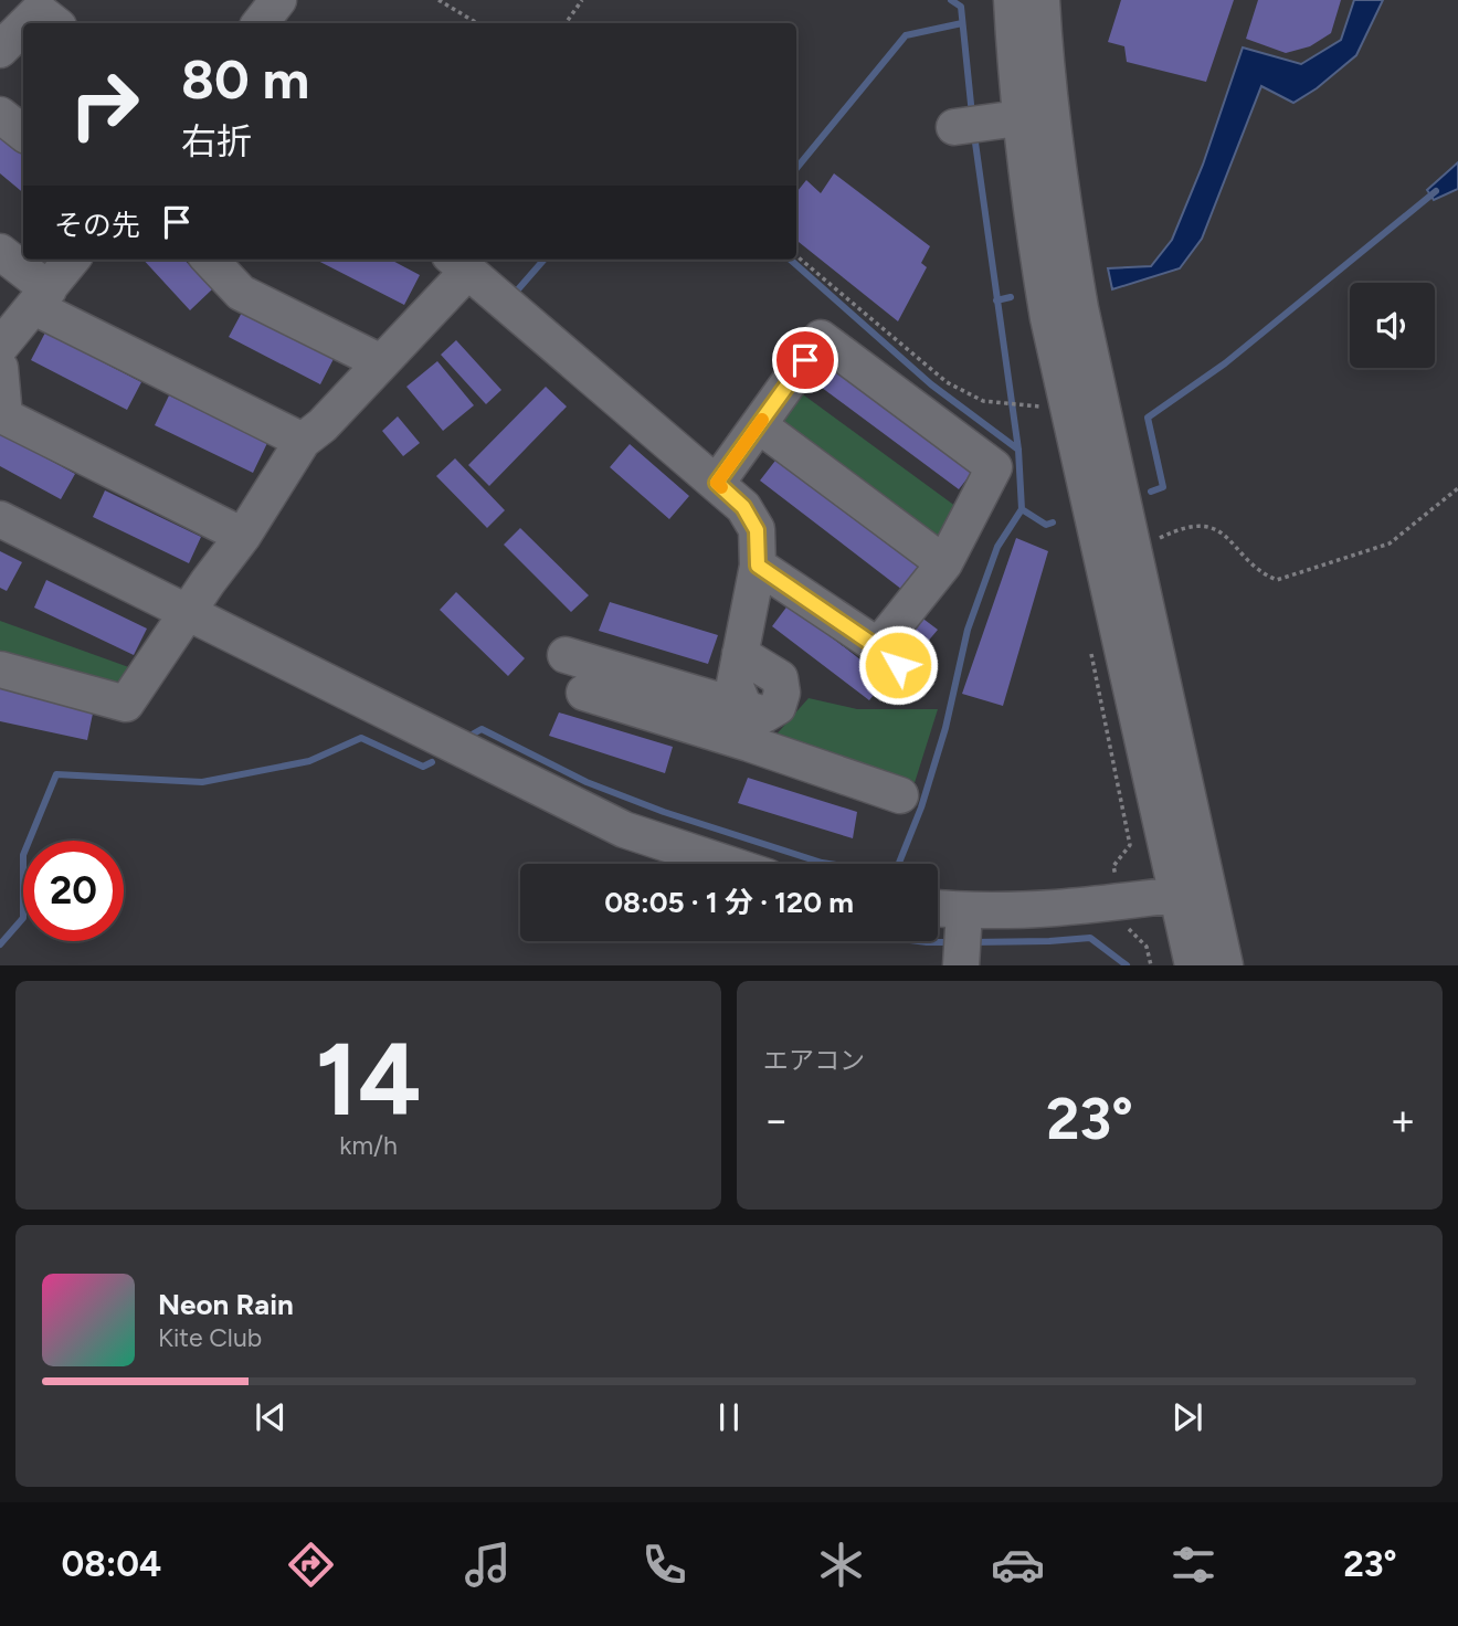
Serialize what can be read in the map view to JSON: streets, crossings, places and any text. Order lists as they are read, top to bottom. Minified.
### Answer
{"page":{"turn":["80 m","右折"],"then":"その先","limit":"20","trip":"08:05 · 1 分 · 120 m","tile":[["14","km/h"],"エアコン"],"heat":["−","23°","+"],"song":["Neon Rain","Kite Club"],"tabs":["08:04","23°"]}}
